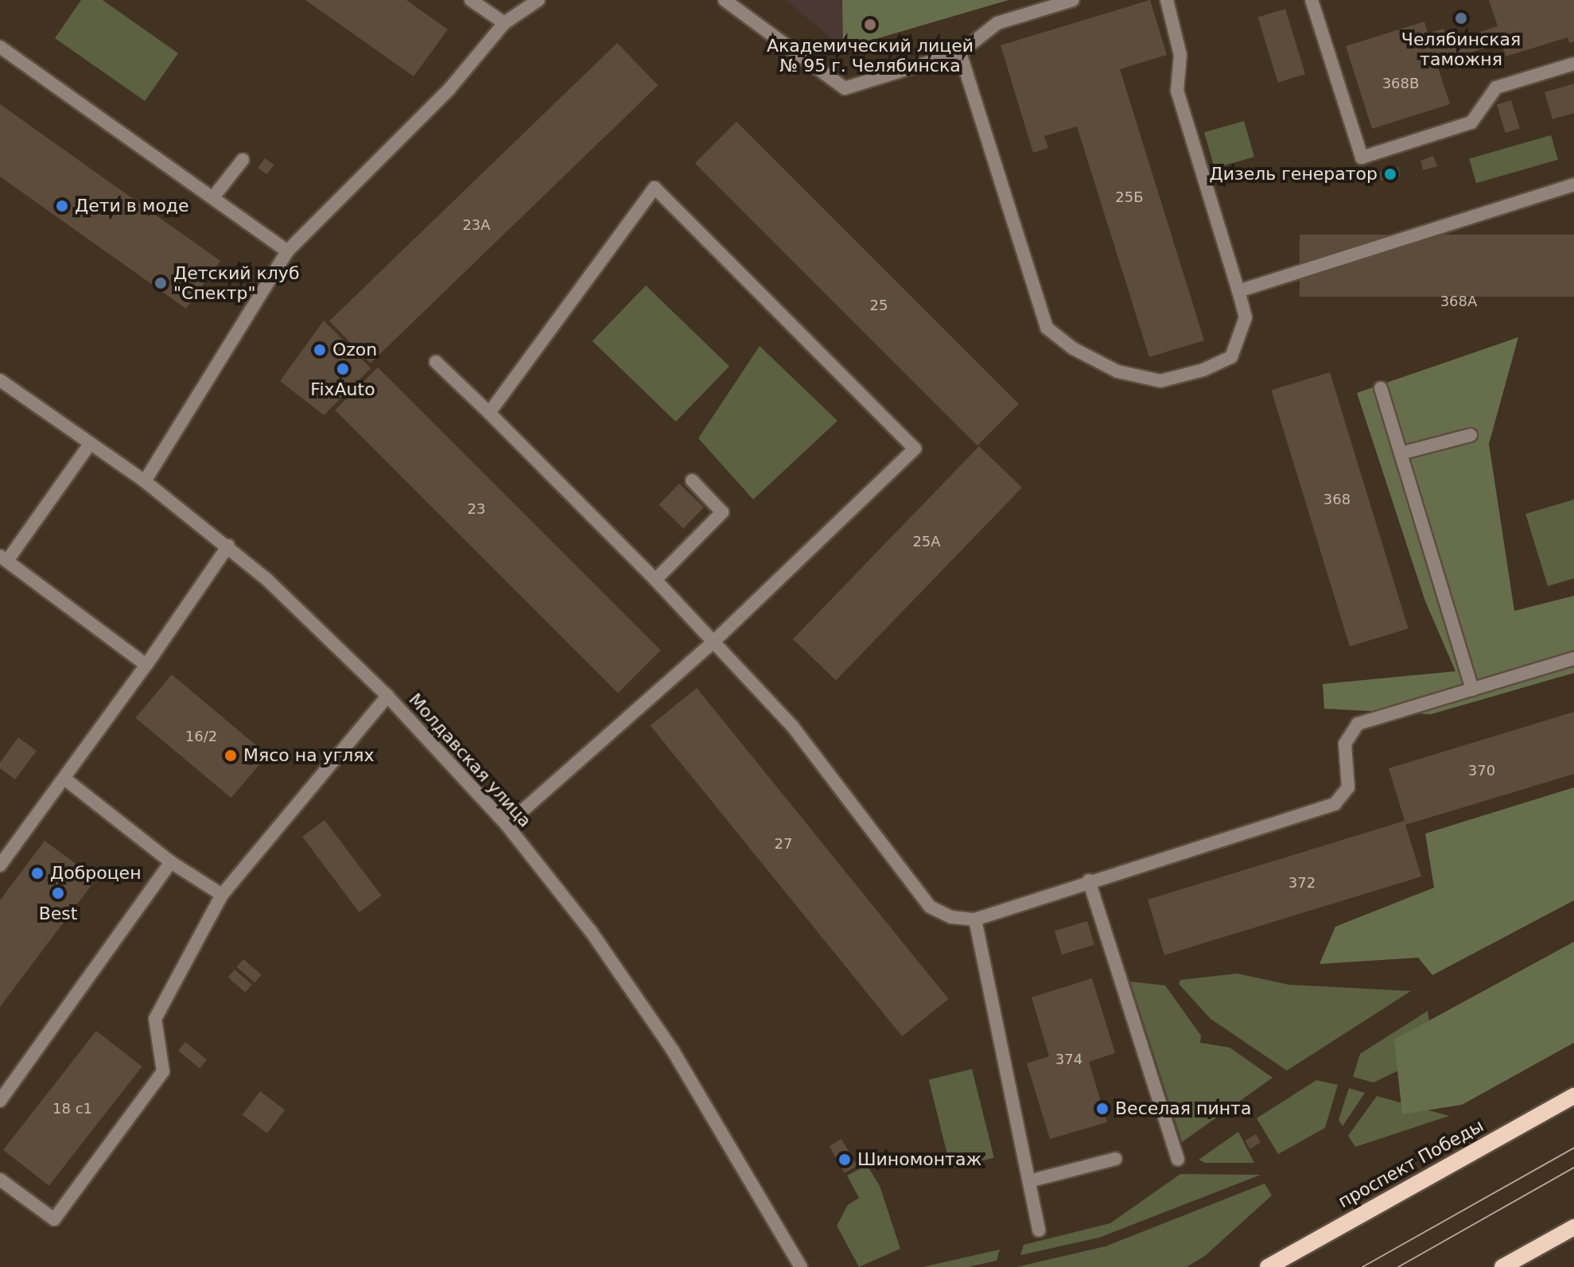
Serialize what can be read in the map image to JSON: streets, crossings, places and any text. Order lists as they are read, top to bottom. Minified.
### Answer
{"streets":{"main road":["проспект Победы"],"street":["Молдавская улица"]},"places":["Челябинская таможня","Академический лицей № 95 г. Челябинска","Дизель генератор","Дети в моде","Детский клуб \"Спектр\"","Ozon","FixAuto","Мясо на углях","Доброцен","Best","Веселая пинта","Шиномонтаж"],"house_numbers":["368В","25Б","23А","368А","25","368","23","25А","16/2","370","27","372","374","18 с1"]}
